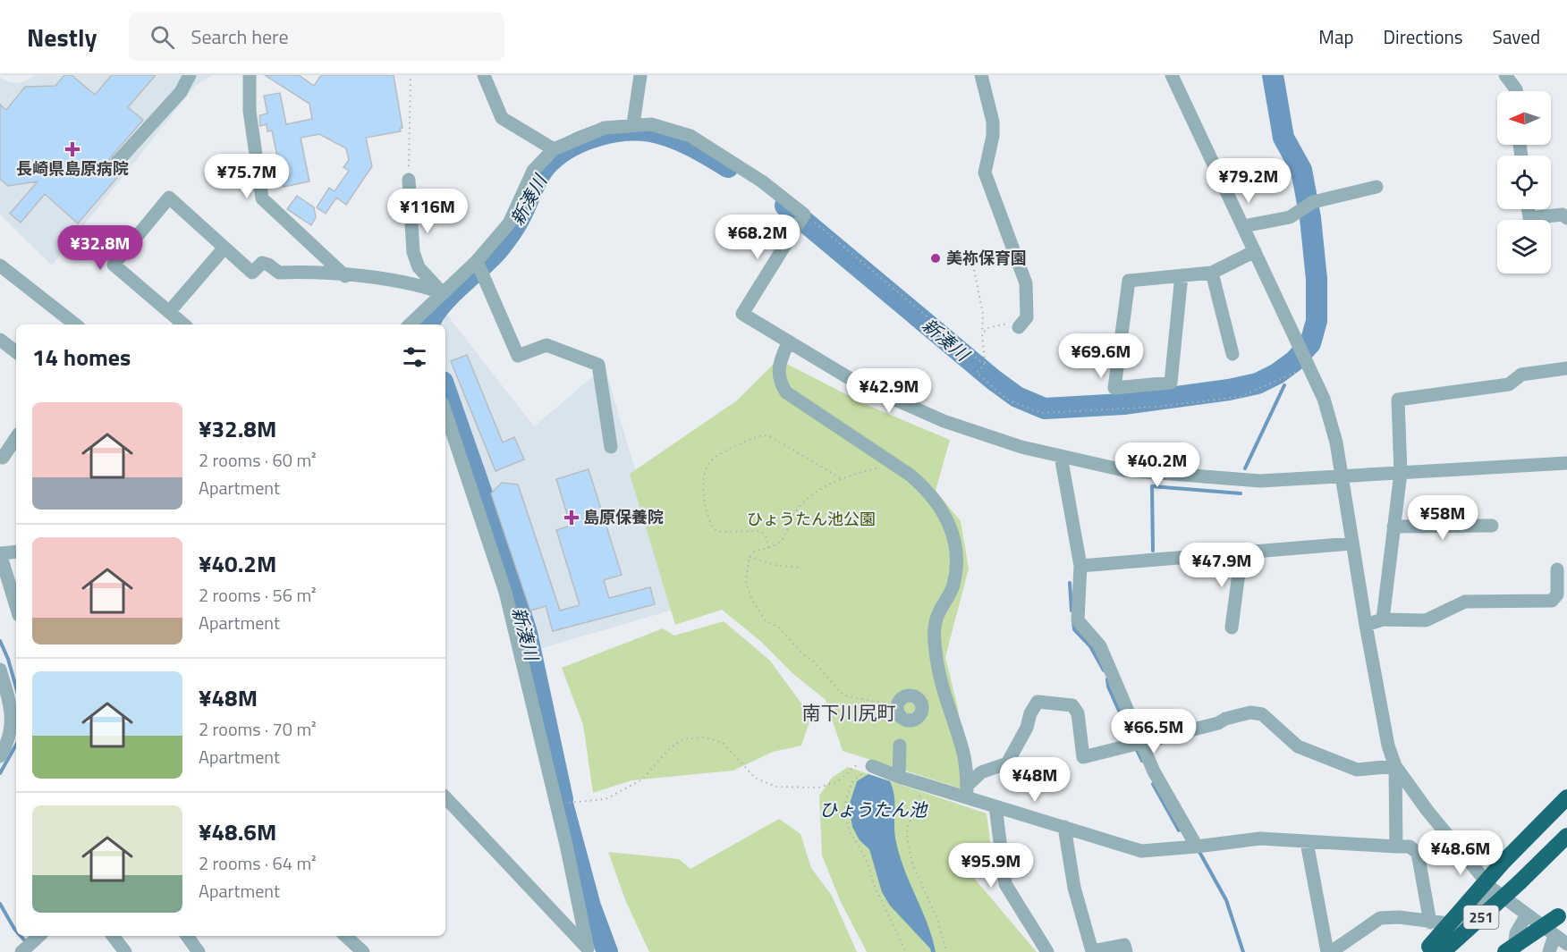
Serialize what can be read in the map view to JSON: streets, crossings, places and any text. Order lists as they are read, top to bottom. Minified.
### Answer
{"streets":{"highway":["251"]},"districts":["南下川尻町"],"water":["新湊川","ひょうたん池"],"parks":["ひょうたん池公園"],"places":{"health":["長崎県島原病院","島原保養院"],"other":["美祢保育園"]},"north":"left","page":{"header":"Nestly","search":"Search here","nav":["Map","Directions","Saved"],"price":["¥75.7M","¥79.2M","¥116M","¥68.2M","¥32.8M","¥69.6M","¥42.9M","¥40.2M","¥58M","¥47.9M","¥66.5M","¥48M","¥48.6M","¥95.9M"],"heading":"14 homes","list":[{"name":"¥32.8M","note":"2 rooms · 60 m² · Apartment"},{"name":"¥40.2M","note":"2 rooms · 56 m² · Apartment"},{"name":"¥48M","note":"2 rooms · 70 m² · Apartment"},{"name":"¥48.6M","note":"2 rooms · 64 m² · Apartment"}]}}
